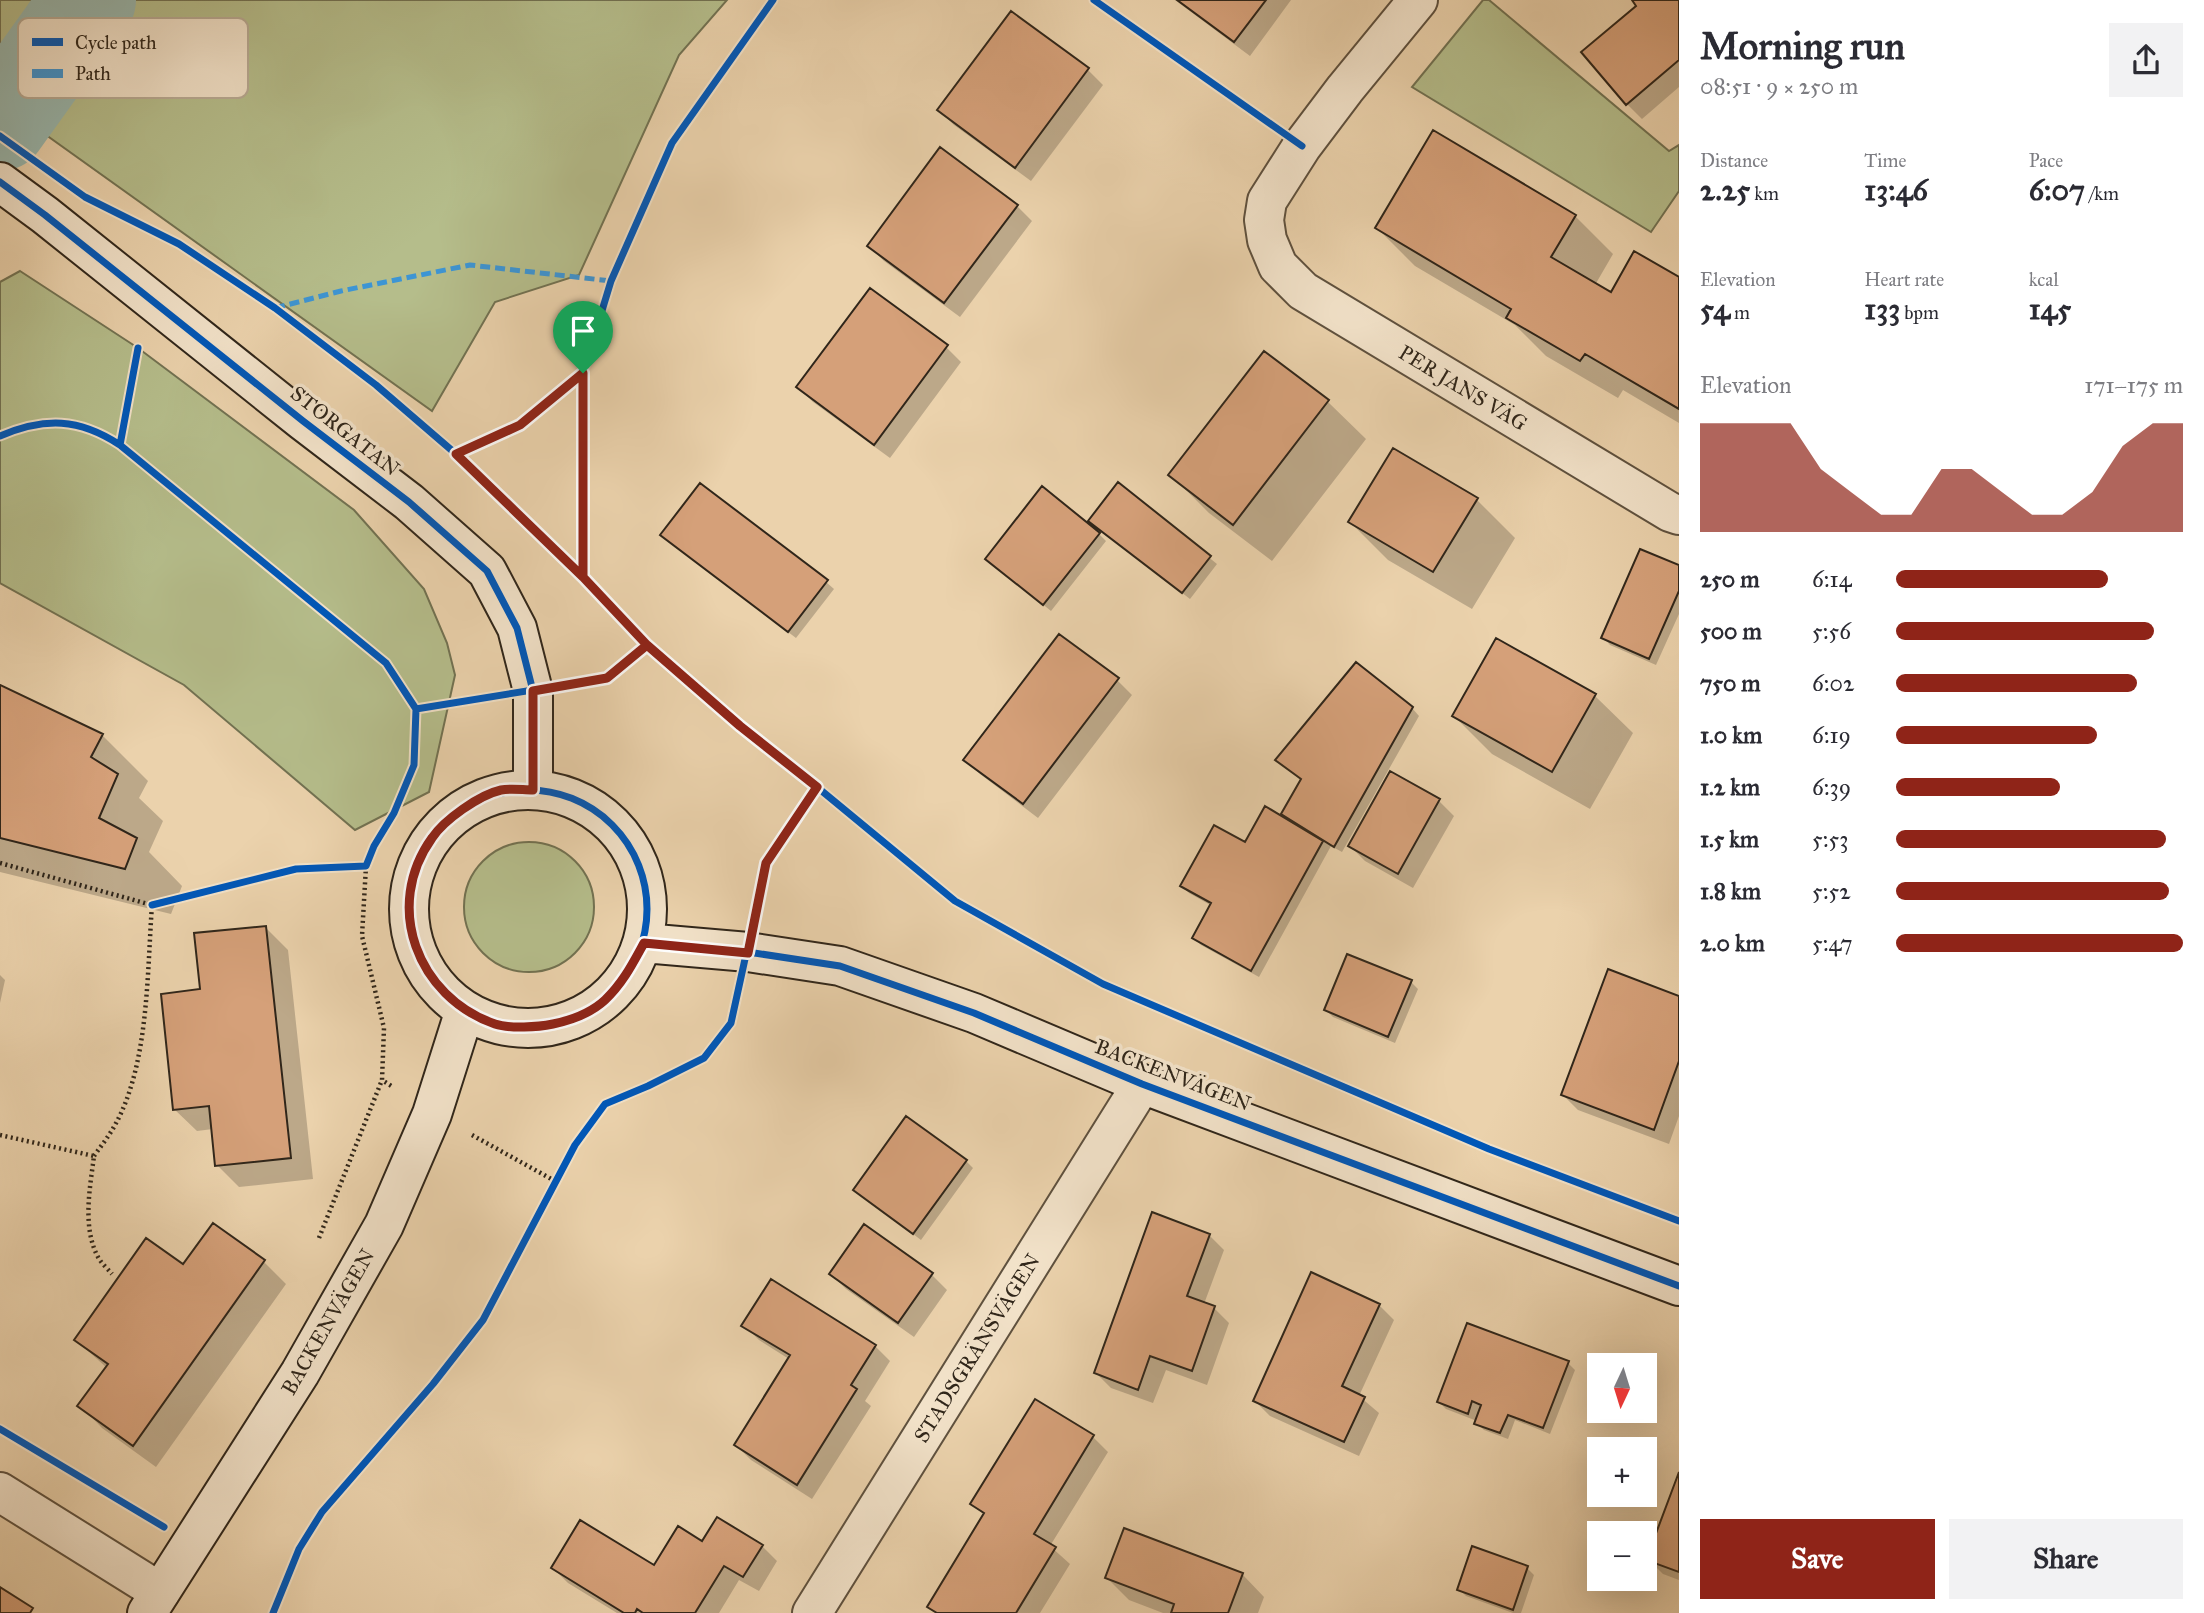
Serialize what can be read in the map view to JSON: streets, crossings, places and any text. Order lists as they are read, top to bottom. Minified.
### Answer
{"streets":{"street":["PER JANS VÄG","STORGATAN","BACKENVÄGEN","STADSGRÄNSVÄGEN"]},"crossings":[["STORGATAN","BACKENVÄGEN"],["BACKENVÄGEN","STADSGRÄNSVÄGEN"]],"legend":["Cycle path","Path"],"north":"bottom","page":{"heading":["Morning run","08:51 · 9 × 250 m"],"stats":[["Distance","2.25 km"],["Time","13:46"],["Pace","6:07 /km"],["Elevation","54 m"],["Heart rate","133 bpm"],["kcal","145"]],"chart":["Elevation","171–175 m"],"list":[{"name":"250 m","note":"6:14"},{"name":"500 m","note":"5:56"},{"name":"750 m","note":"6:02"},{"name":"1.0 km","note":"6:19"},{"name":"1.2 km","note":"6:39"},{"name":"1.5 km","note":"5:53"},{"name":"1.8 km","note":"5:52"},{"name":"2.0 km","note":"5:47"}],"map_buttons":["+","−"],"buttons":["Save","Share"]}}
